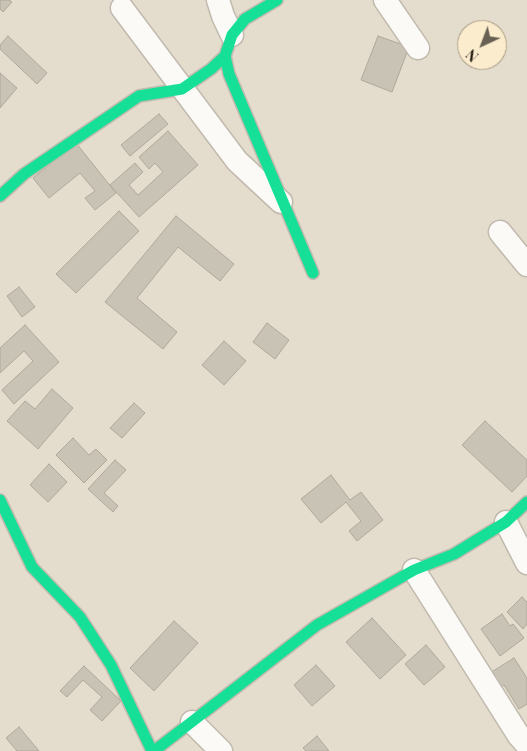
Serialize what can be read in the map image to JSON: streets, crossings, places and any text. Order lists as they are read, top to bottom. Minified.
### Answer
{"north":"bottom left"}
